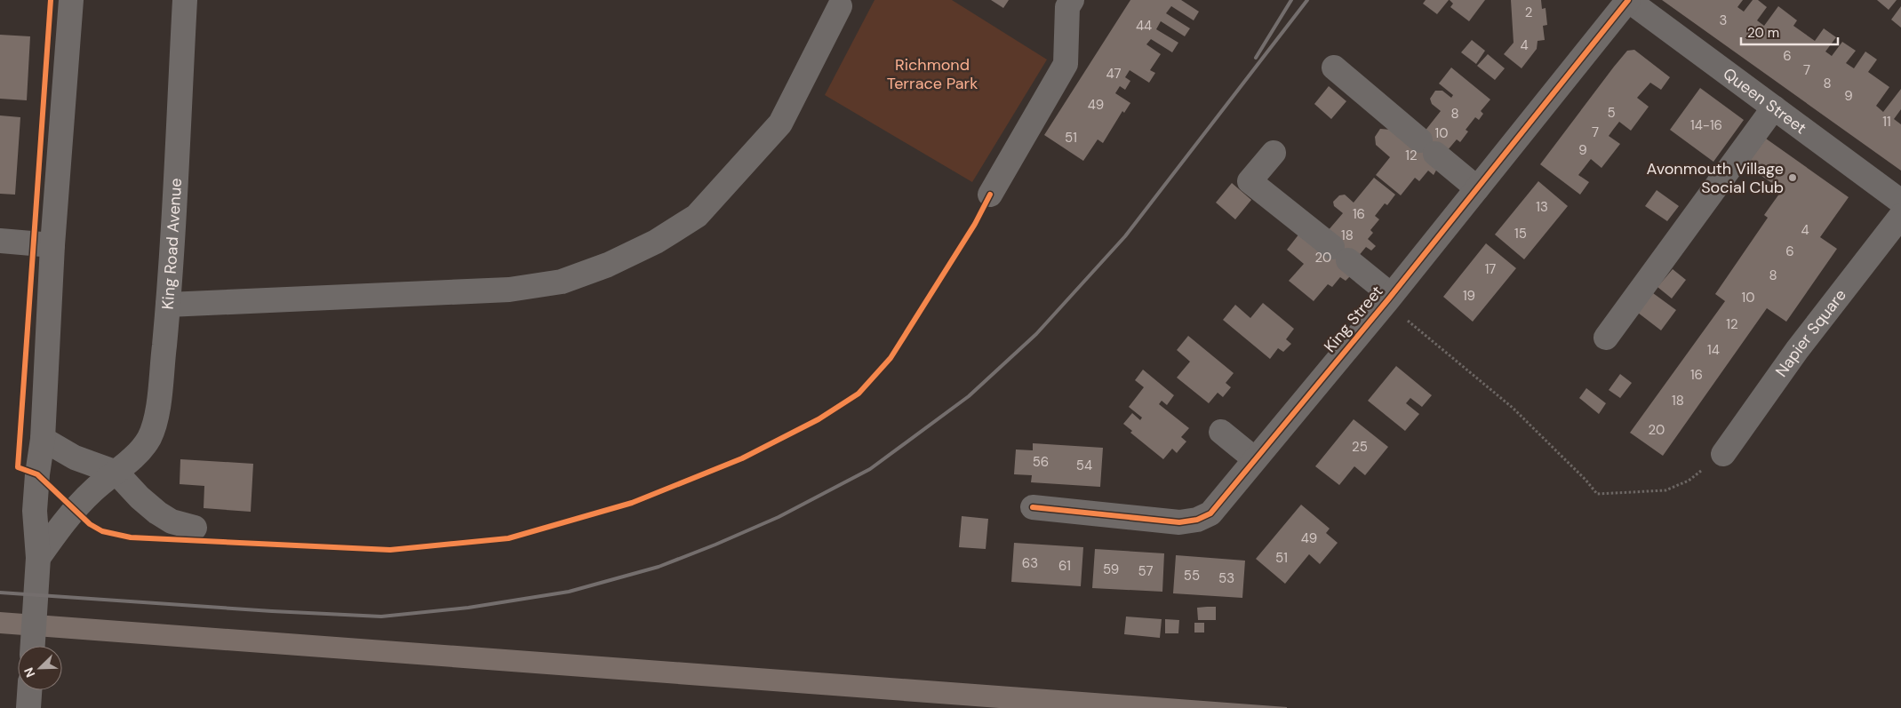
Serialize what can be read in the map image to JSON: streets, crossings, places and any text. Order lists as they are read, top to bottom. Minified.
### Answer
{"streets":{"street":["Queen Street","King Road Avenue","King Street","Napier Square"]},"crossings":[["Queen Street","King Street"]],"parks":["Richmond Terrace Park"],"places":["Avonmouth Village Social Club"],"house_numbers":["2","3","44","4","6","7","47","8","9","49","5","8","11","14-16","7","10","51","9","12","13","16","4","15","18","6","20","17","8","19","10","12","14","16","18","20","25","56","54","49","51","63","61","59","57","55","53"],"scale_bar":"20 m","north":"bottom left"}
